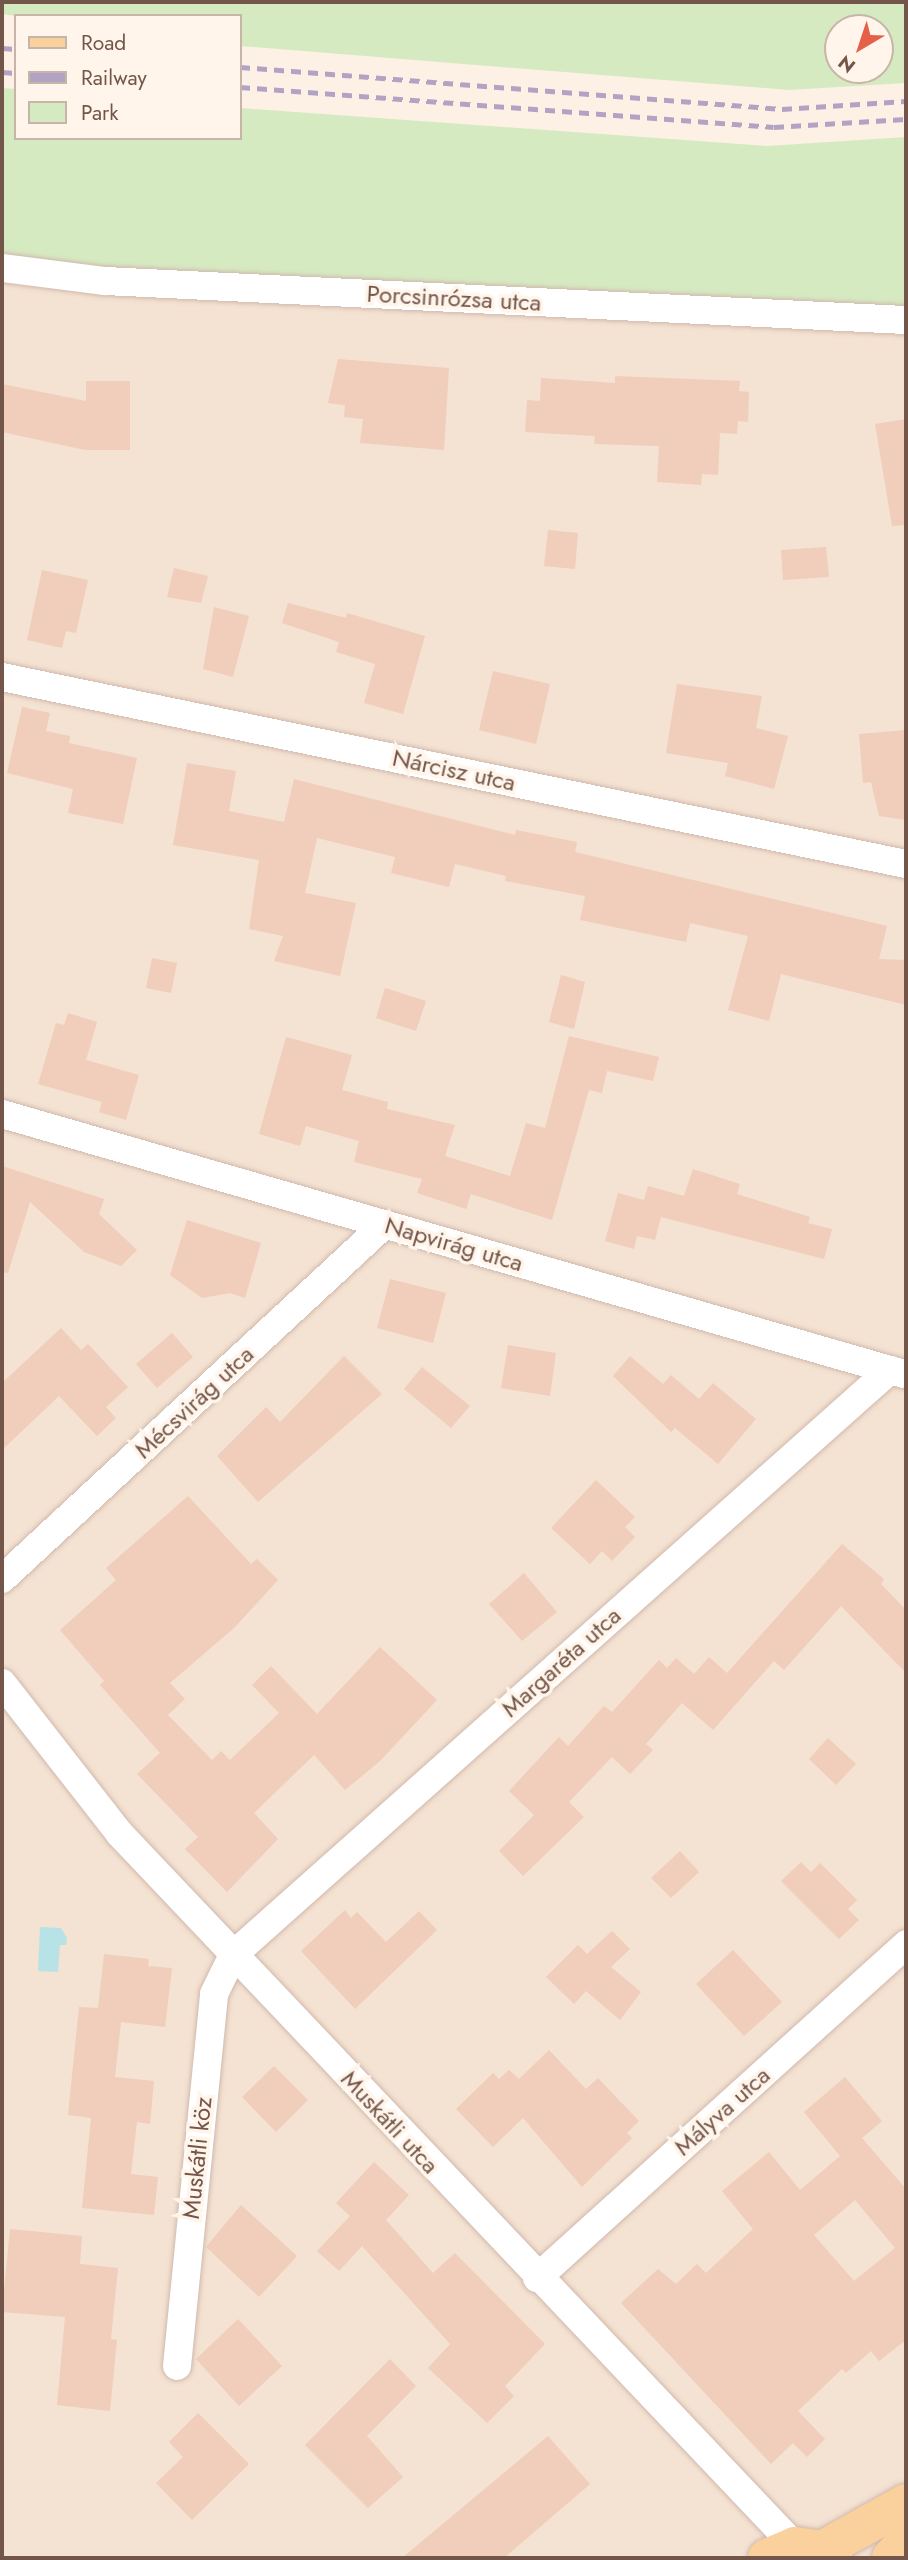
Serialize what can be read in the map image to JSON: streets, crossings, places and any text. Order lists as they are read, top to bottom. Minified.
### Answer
{"streets":{"street":["Porcsinrózsa utca","Nárcisz utca","Napvirág utca","Mécsvirág utca","Margaréta utca","Mályva utca","Muskátli utca","Muskátli köz"]},"crossings":[["Napvirág utca","Mécsvirág utca"],["Napvirág utca","Margaréta utca"],["Margaréta utca","Muskátli utca"],["Margaréta utca","Muskátli köz"],["Mályva utca","Muskátli utca"],["Muskátli utca","Muskátli köz"]],"legend":["Road","Railway","Park"],"north":"bottom left"}
